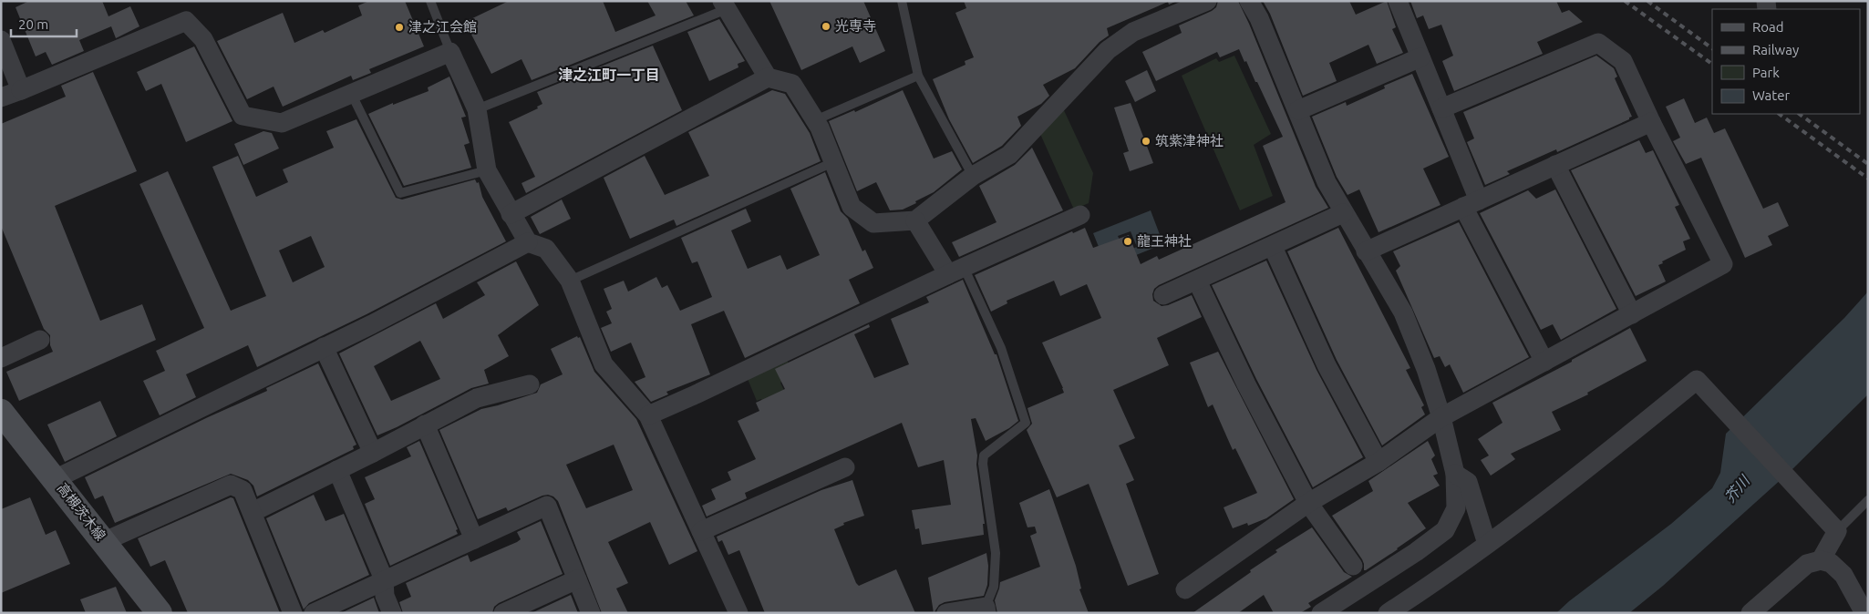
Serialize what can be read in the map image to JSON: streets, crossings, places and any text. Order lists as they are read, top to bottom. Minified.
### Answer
{"streets":{"main road":["高槻茨木線"]},"districts":["津之江町一丁目"],"water":["芥川"],"places":["光専寺","津之江会館","筑紫津神社","龍王神社"],"legend":["Road","Railway","Park","Water"],"scale_bar":"20 m"}
